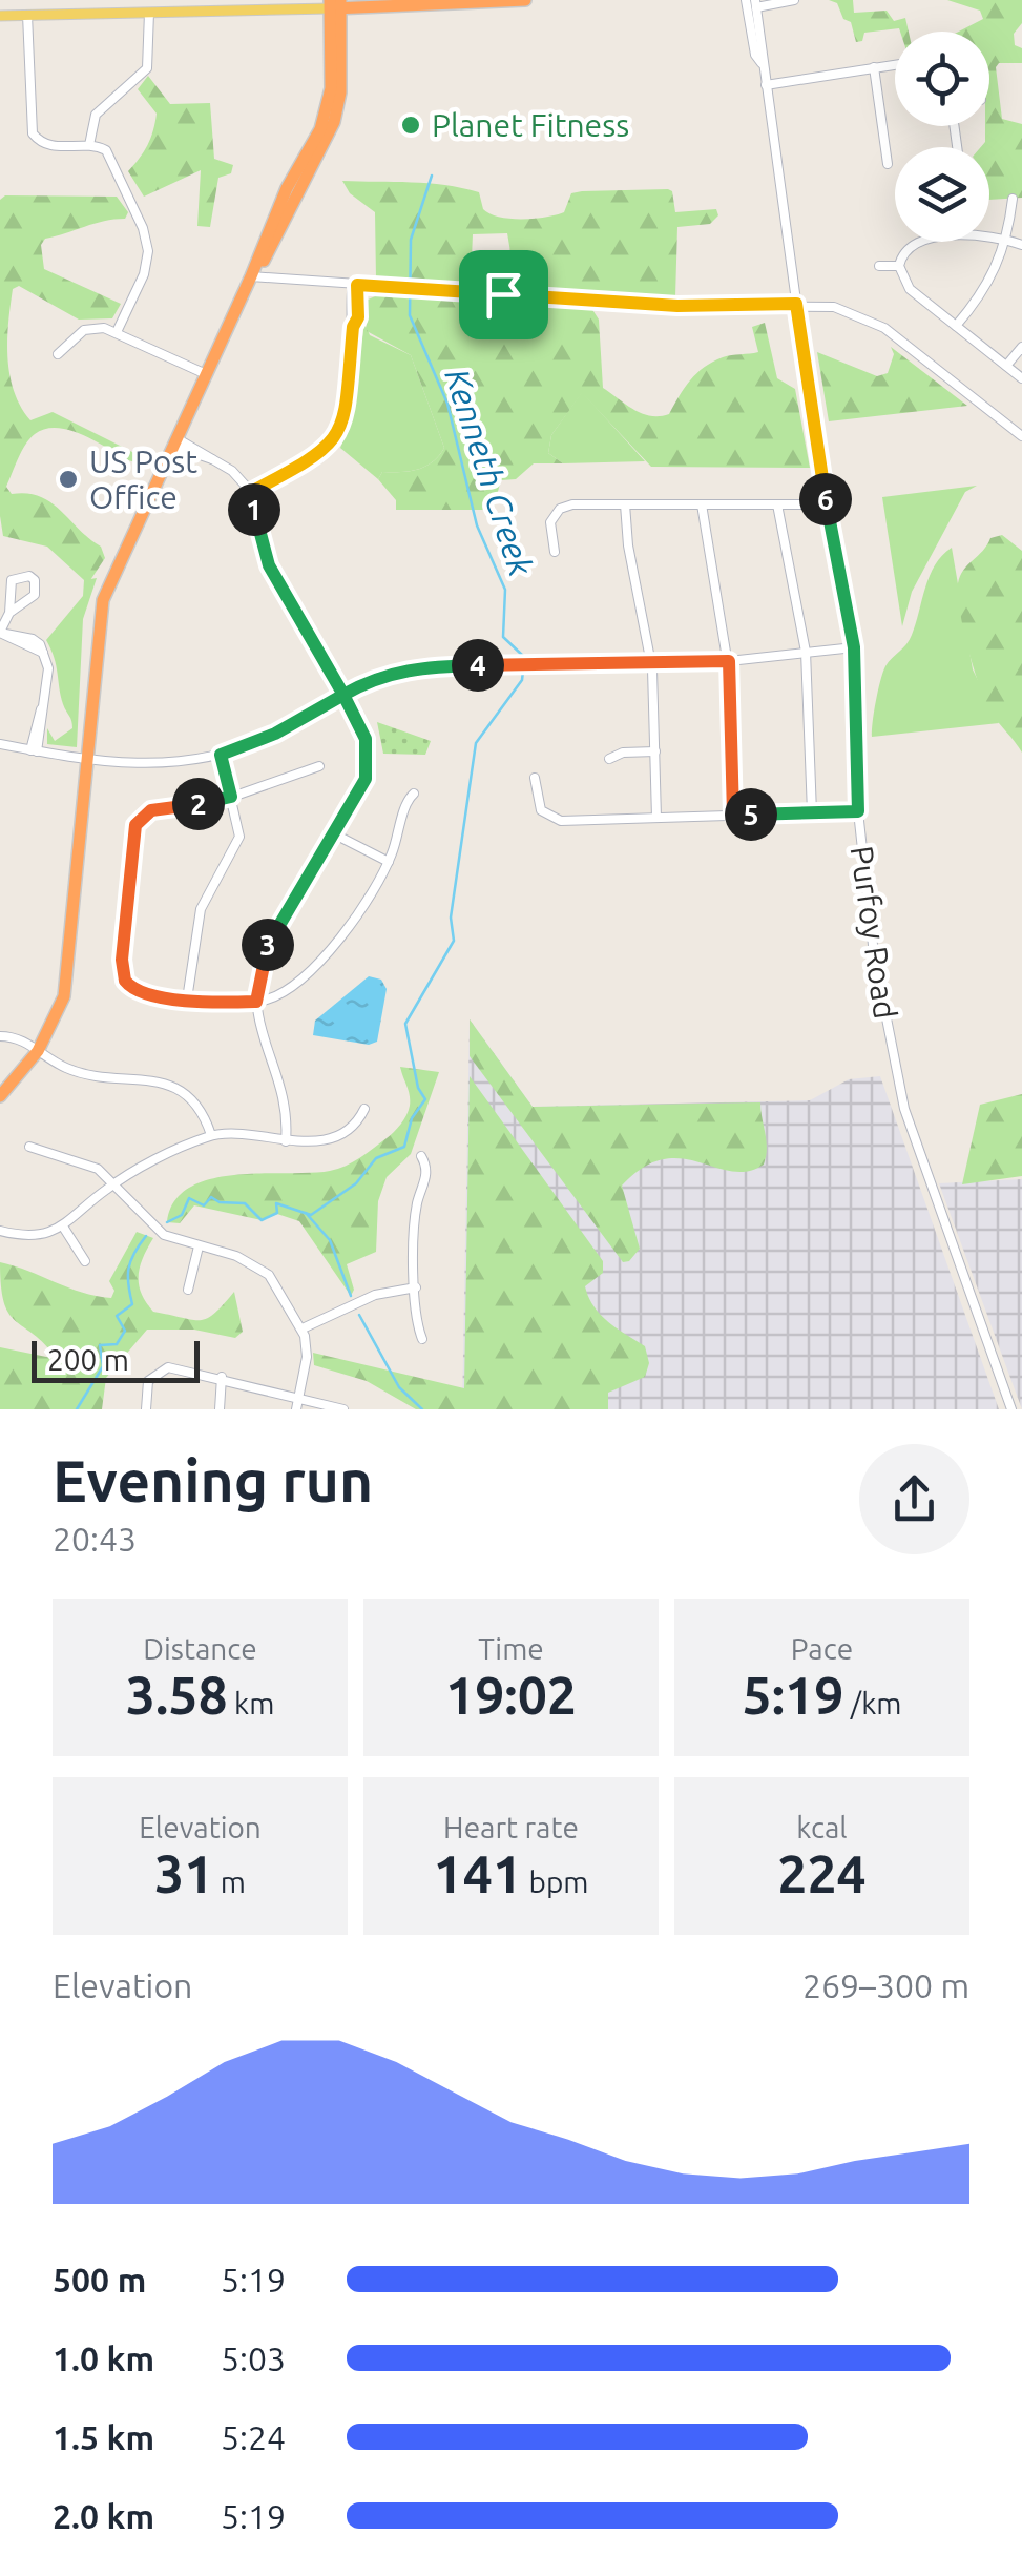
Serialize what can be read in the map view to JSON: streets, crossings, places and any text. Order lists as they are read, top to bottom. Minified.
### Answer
{"streets":{"street":["Purfoy Road"]},"water":["Kenneth Creek"],"places":["Planet Fitness","US Post Office"],"scale_bar":"200 m","page":{"pins":["6","1","4","2","5","3"],"scale":"200 m","heading":["Evening run","20:43"],"stats":[["Distance","3.58 km"],["Time","19:02"],["Pace","5:19 /km"],["Elevation","31 m"],["Heart rate","141 bpm"],["kcal","224"]],"chart":["Elevation","269–300 m"],"list":[{"name":"500 m","note":"5:19"},{"name":"1.0 km","note":"5:03"},{"name":"1.5 km","note":"5:24"},{"name":"2.0 km","note":"5:19"}]}}
